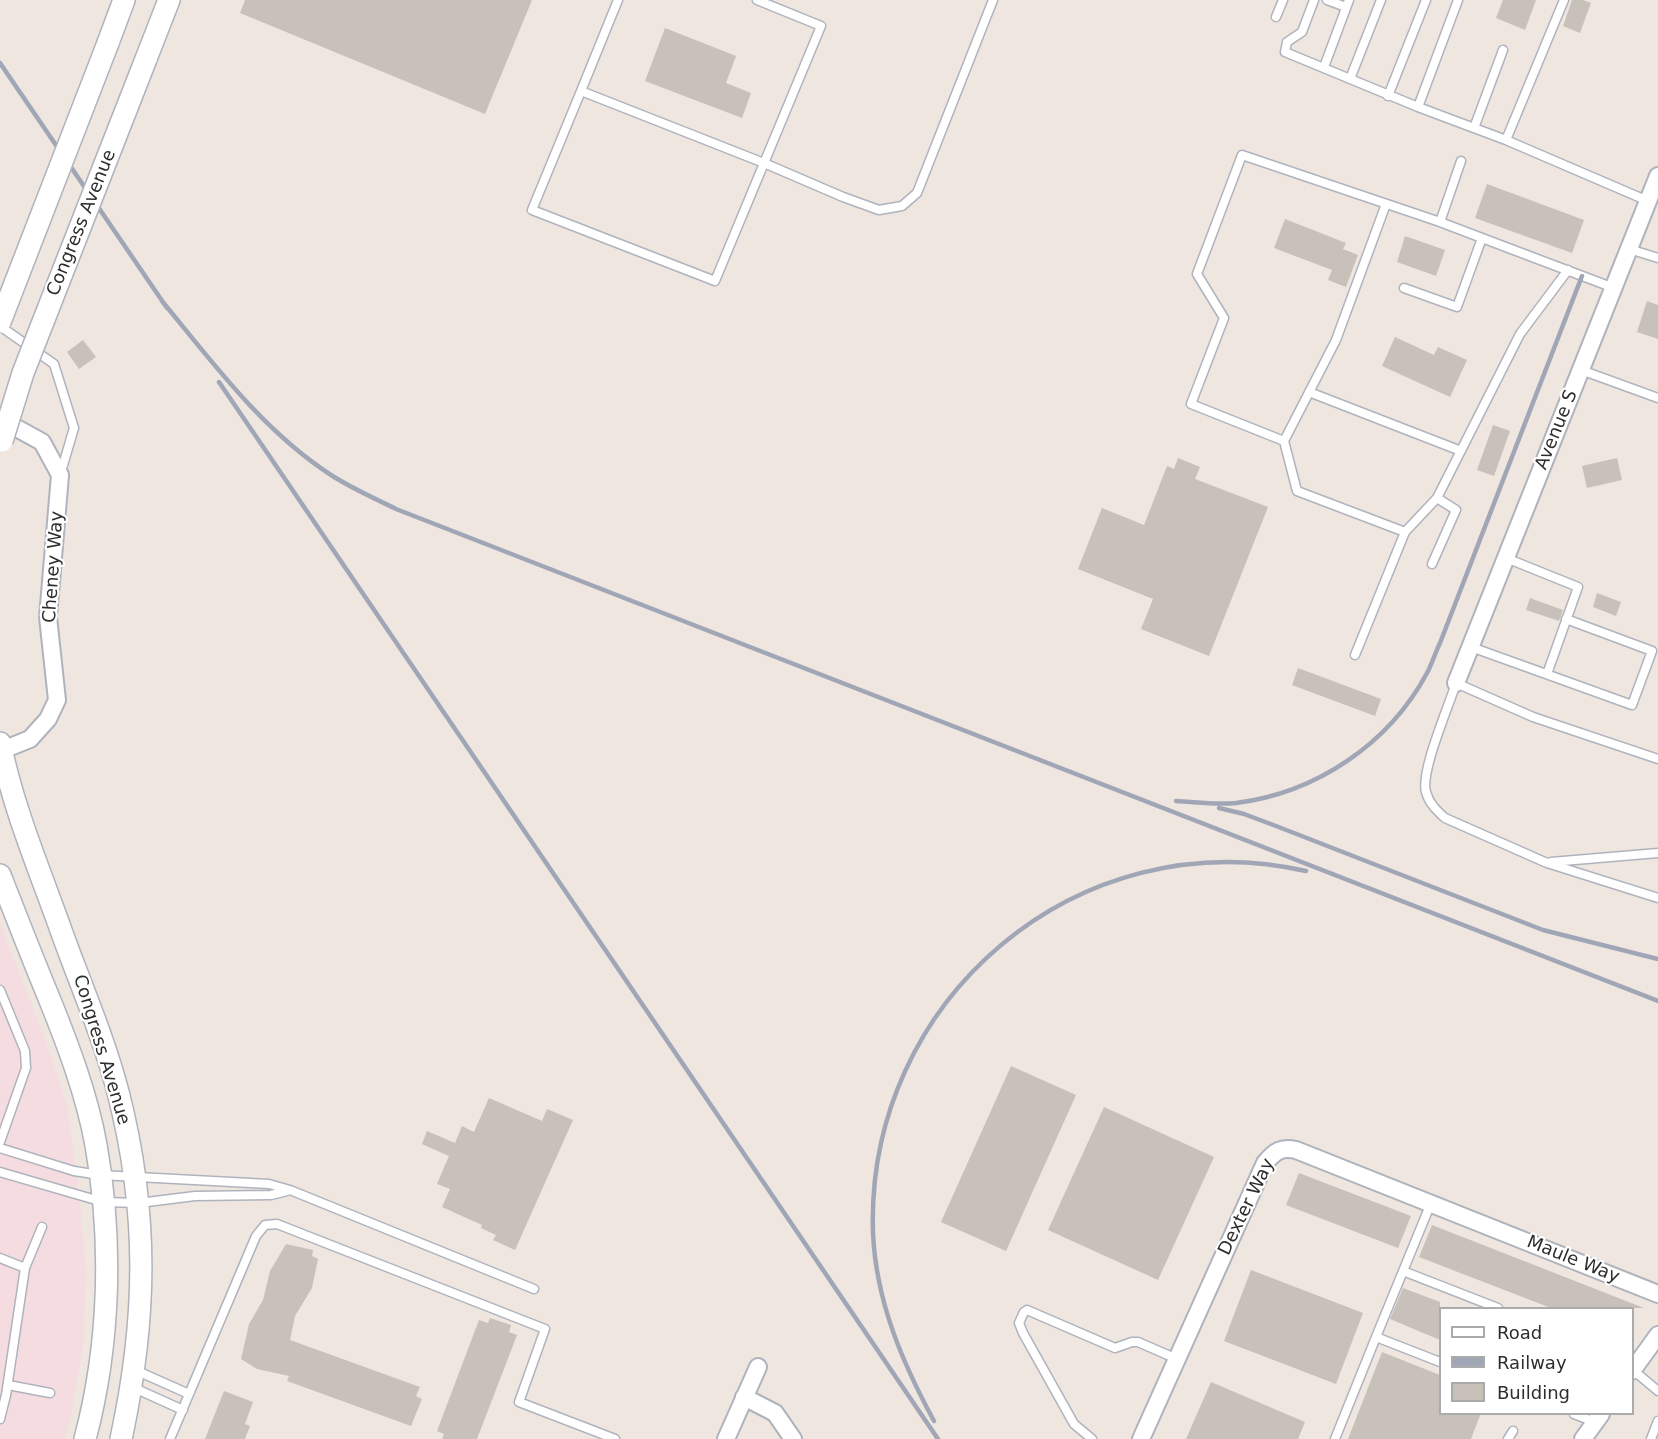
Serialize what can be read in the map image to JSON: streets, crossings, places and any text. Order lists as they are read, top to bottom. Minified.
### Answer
{"streets":{"street":["Congress Avenue","Avenue S","Cheney Way","Dexter Way","Maule Way"]},"crossings":[["Congress Avenue","Cheney Way"],["Dexter Way","Maule Way"]],"legend":["Road","Railway","Building"]}
